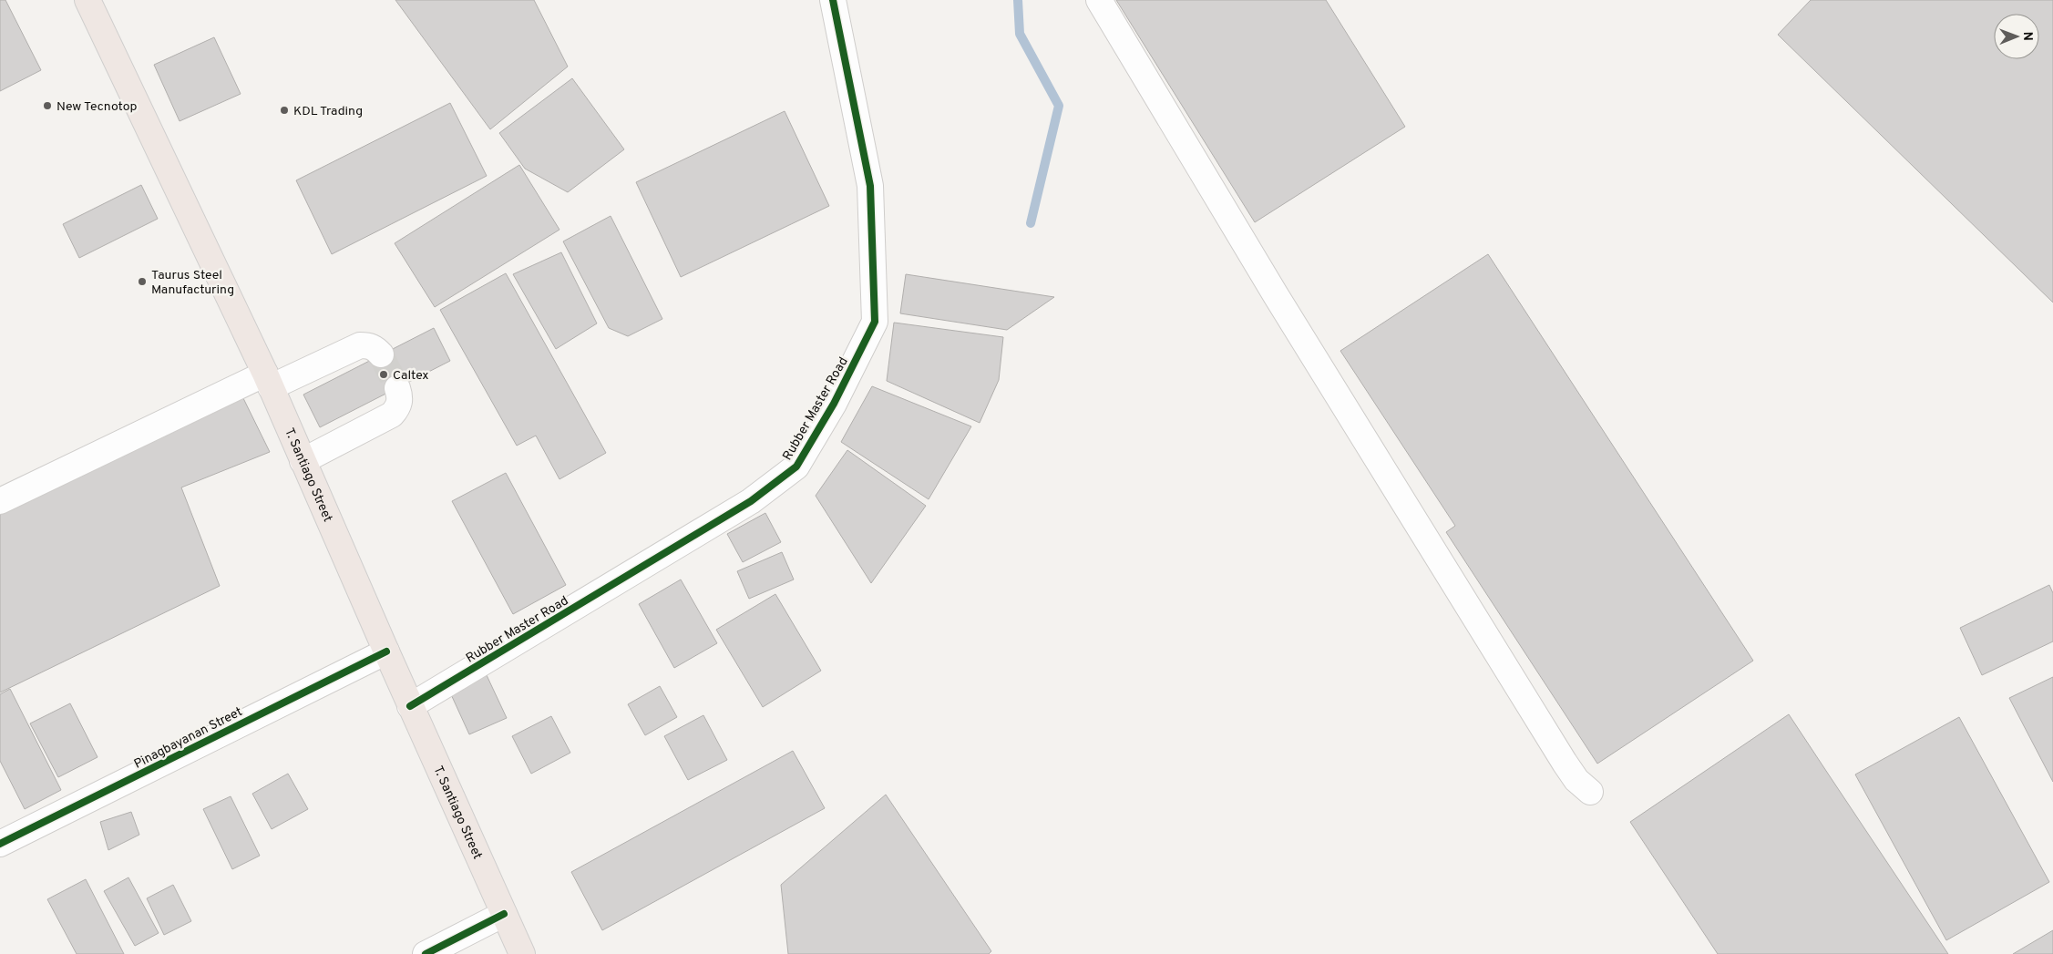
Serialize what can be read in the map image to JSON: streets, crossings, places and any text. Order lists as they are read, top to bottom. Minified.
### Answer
{"streets":{"main road":["T. Santiago Street"],"street":["Rubber Master Road","Pinagbayanan Street"]},"crossings":[["Rubber Master Road","T. Santiago Street"],["T. Santiago Street","Pinagbayanan Street"]],"places":["New Tecnotop","KDL Trading","Taurus Steel Manufacturing","Caltex"],"north":"right"}
